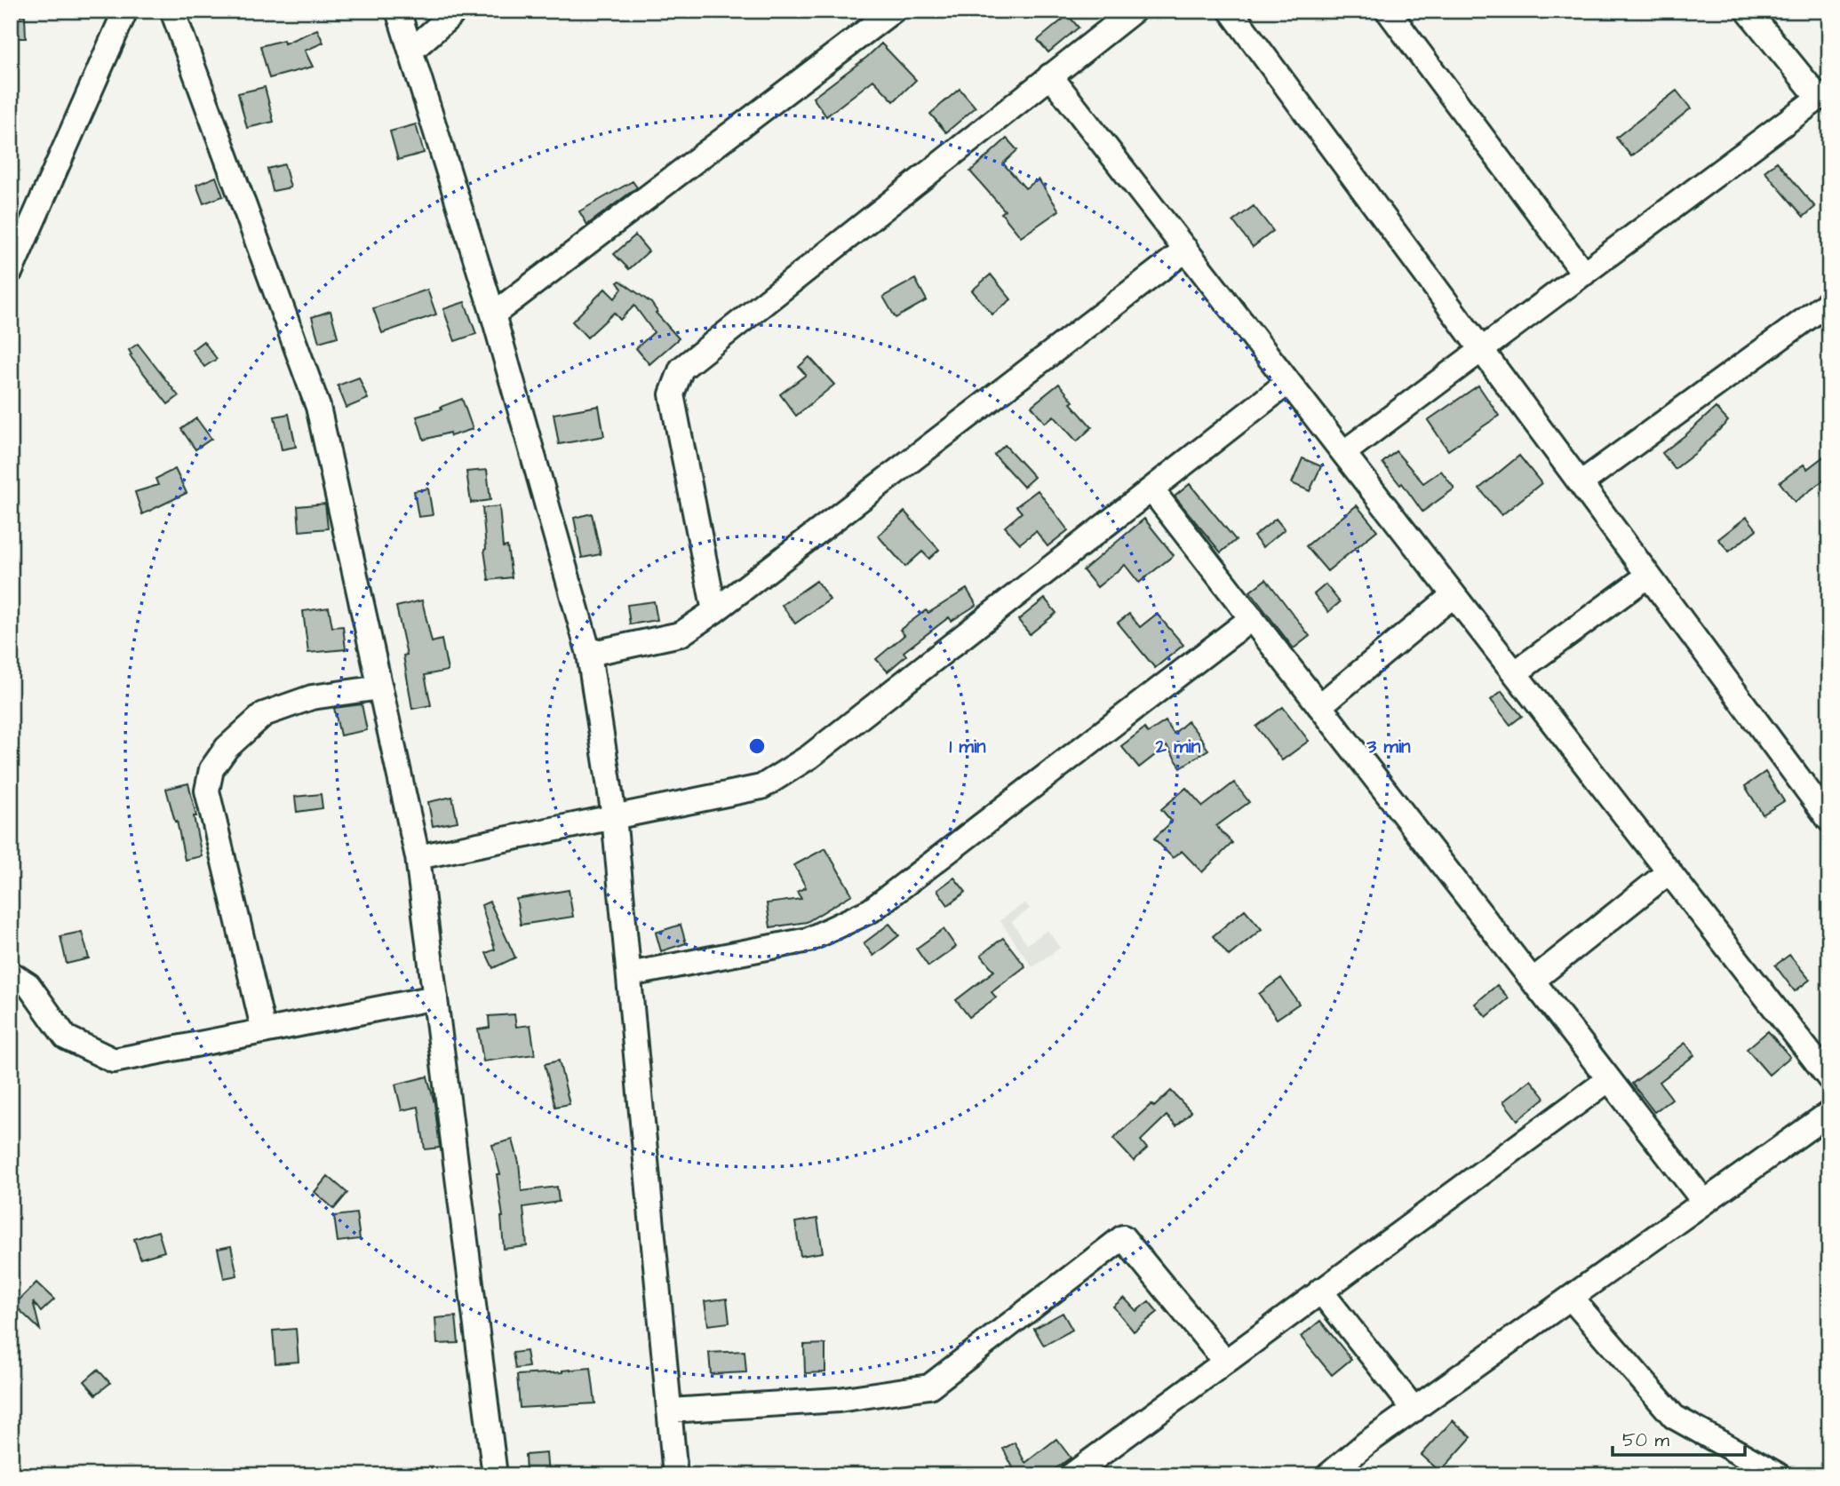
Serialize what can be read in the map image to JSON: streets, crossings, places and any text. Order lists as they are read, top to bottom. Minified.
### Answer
{"scale_bar":"50 m","rings":["1 min","2 min","3 min"]}
